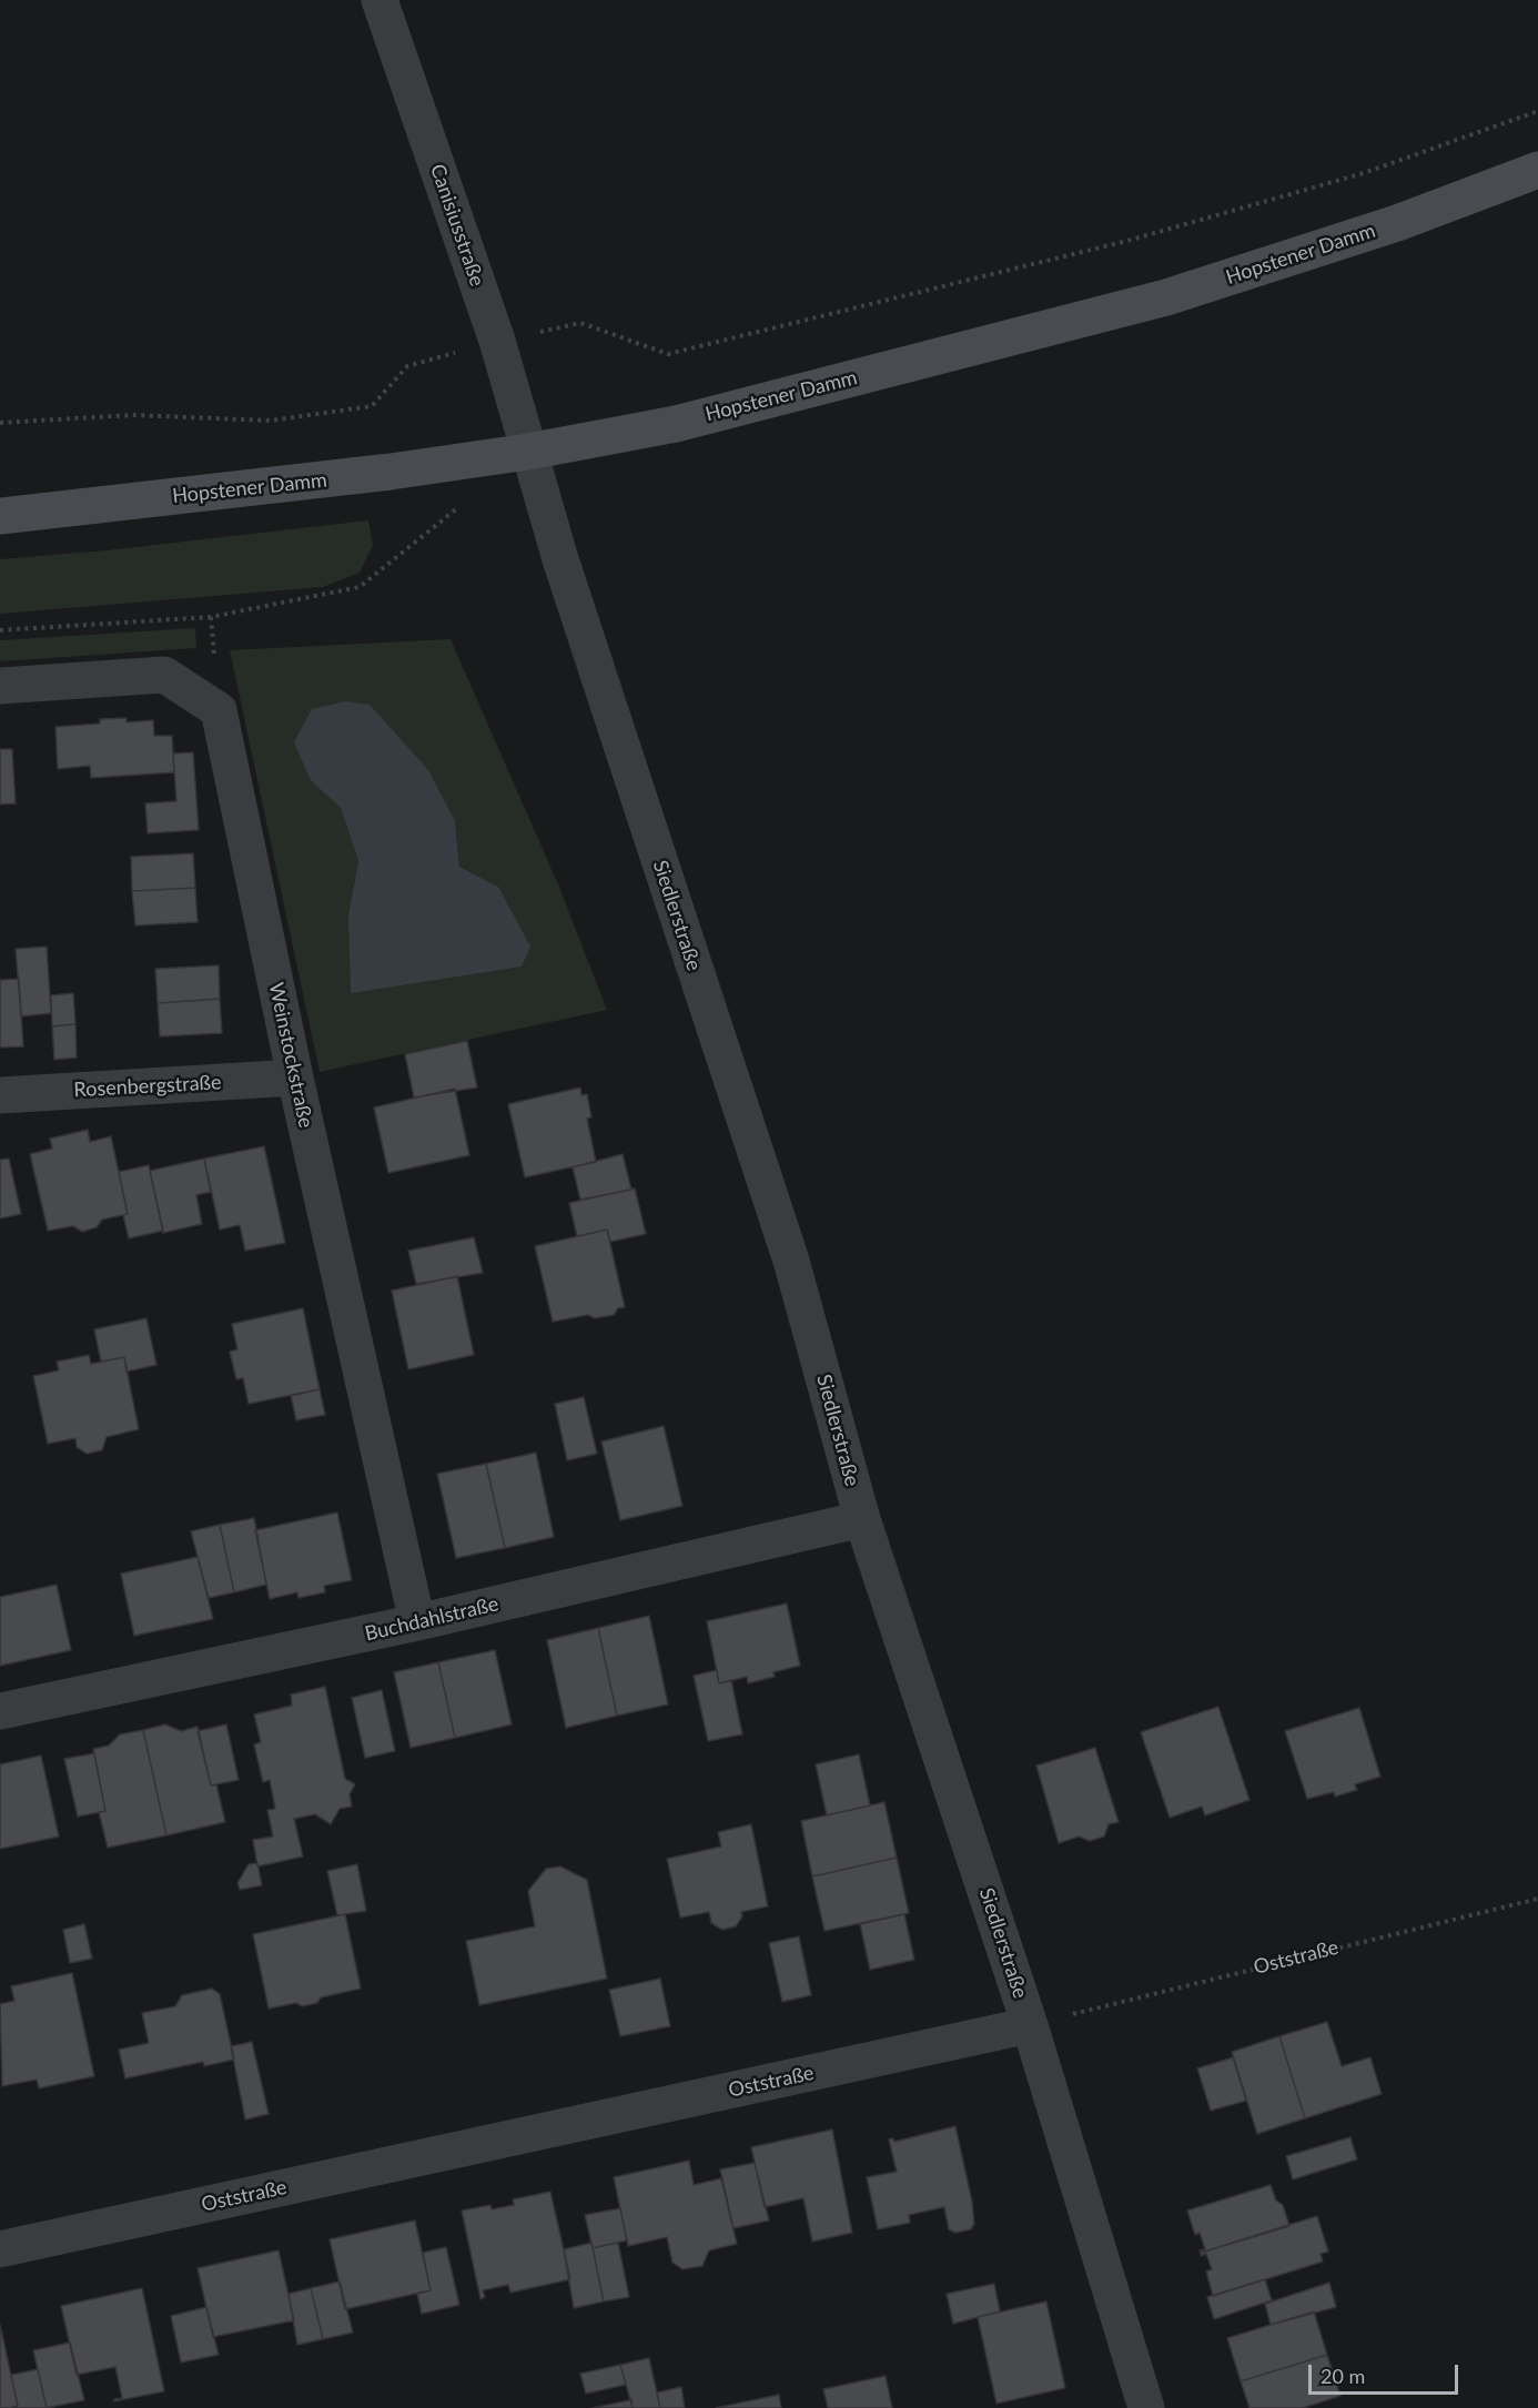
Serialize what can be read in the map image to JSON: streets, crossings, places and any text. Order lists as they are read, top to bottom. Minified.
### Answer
{"streets":{"main road":["Hopstener Damm"],"street":["Canisiusstraße","Siedlerstraße","Weinstockstraße","Rosenbergstraße","Buchdahlstraße","Oststraße"]},"crossings":[["Canisiusstraße","Hopstener Damm"],["Canisiusstraße","Siedlerstraße"],["Hopstener Damm","Siedlerstraße"],["Siedlerstraße","Buchdahlstraße"],["Siedlerstraße","Oststraße"],["Weinstockstraße","Rosenbergstraße"],["Weinstockstraße","Buchdahlstraße"]],"scale_bar":"20 m"}
